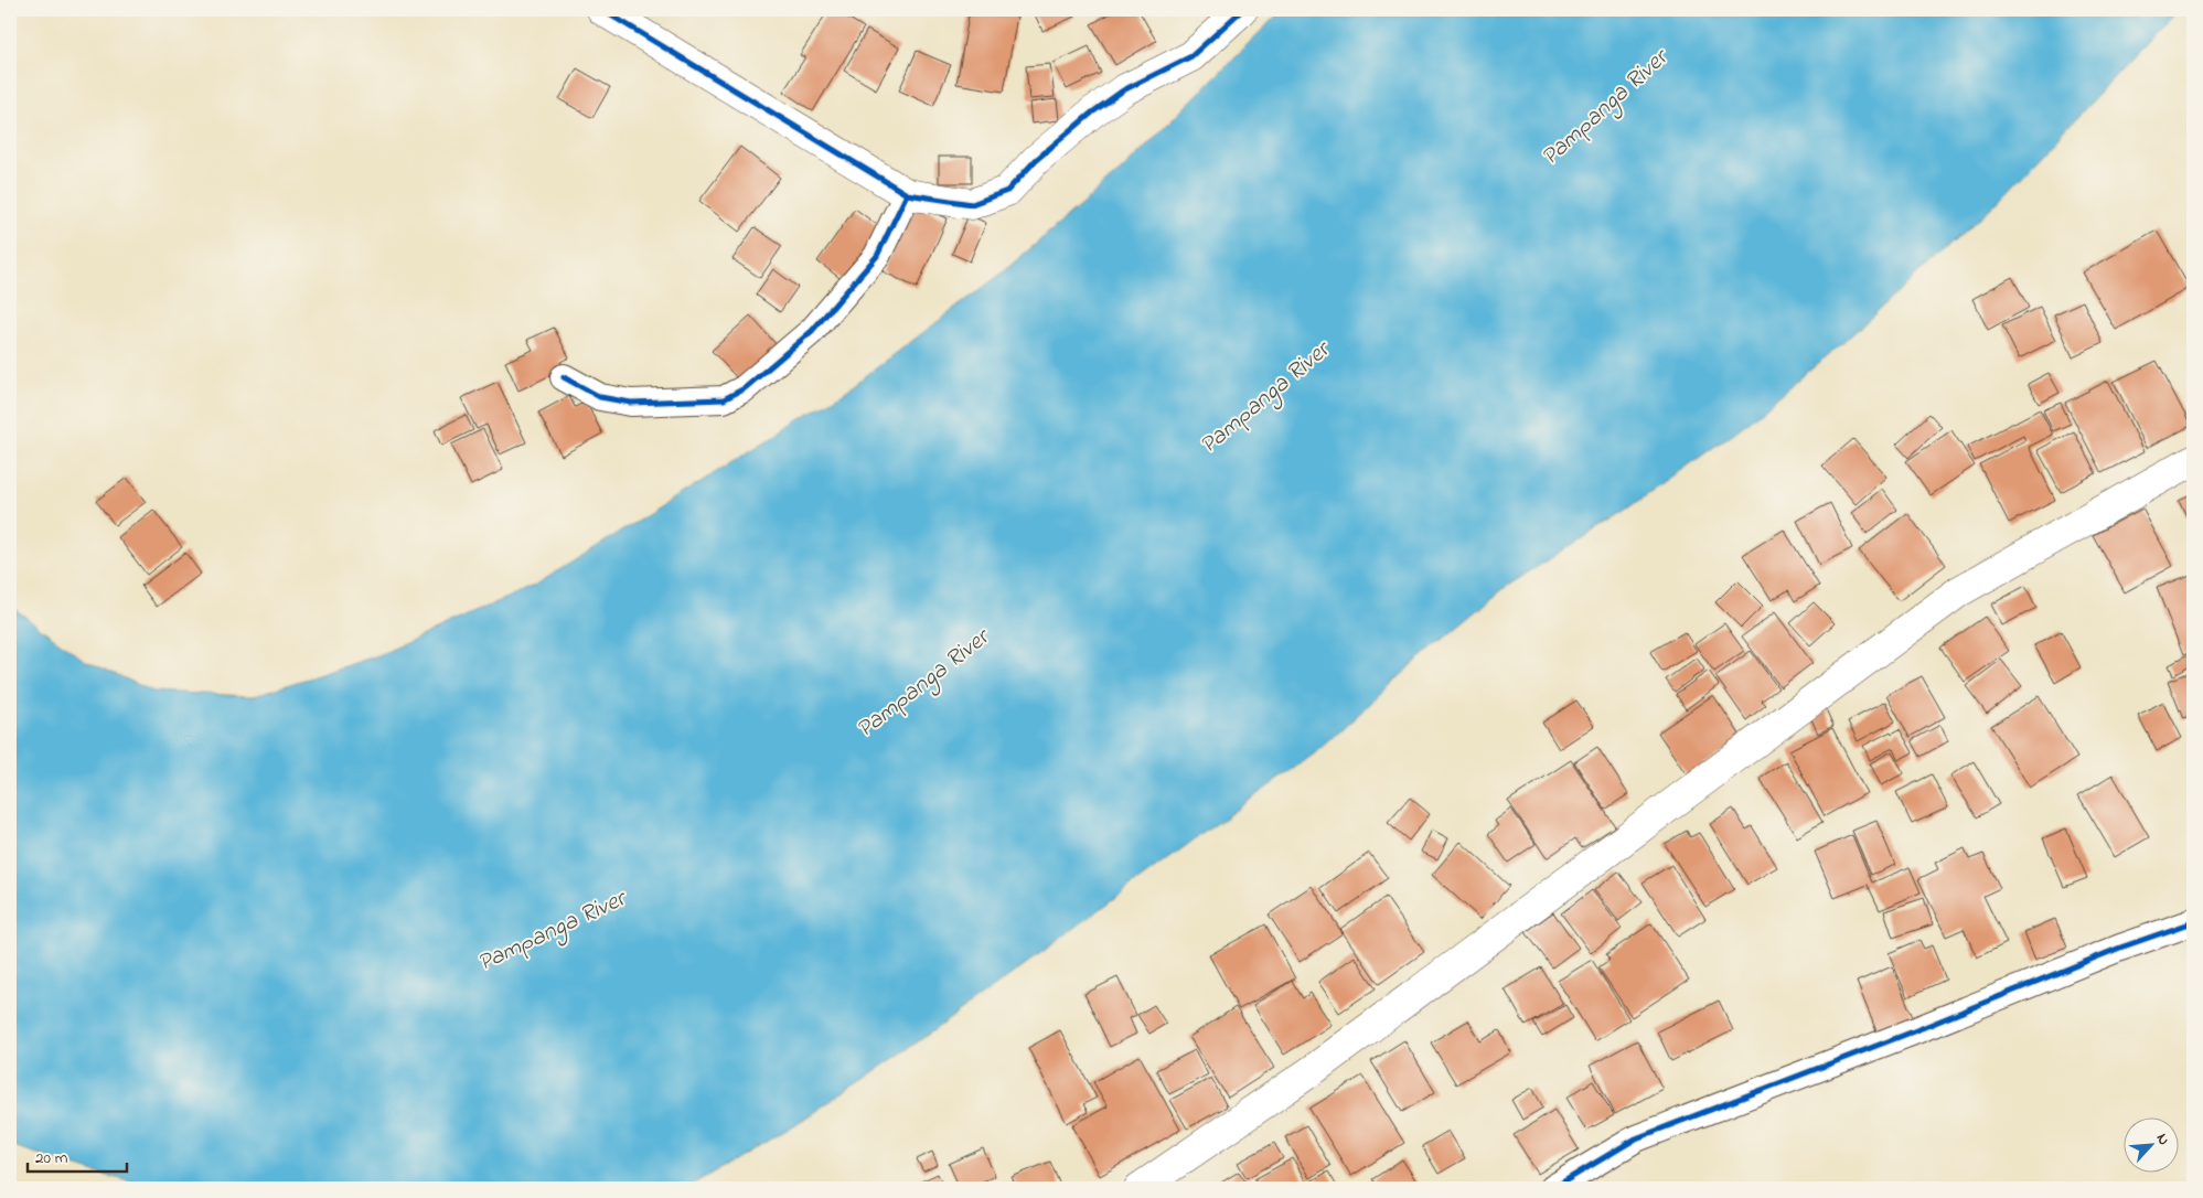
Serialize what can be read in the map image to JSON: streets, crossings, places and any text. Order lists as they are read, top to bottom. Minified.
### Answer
{"water":["Pampanga River"],"scale_bar":"20 m","north":"top right"}
